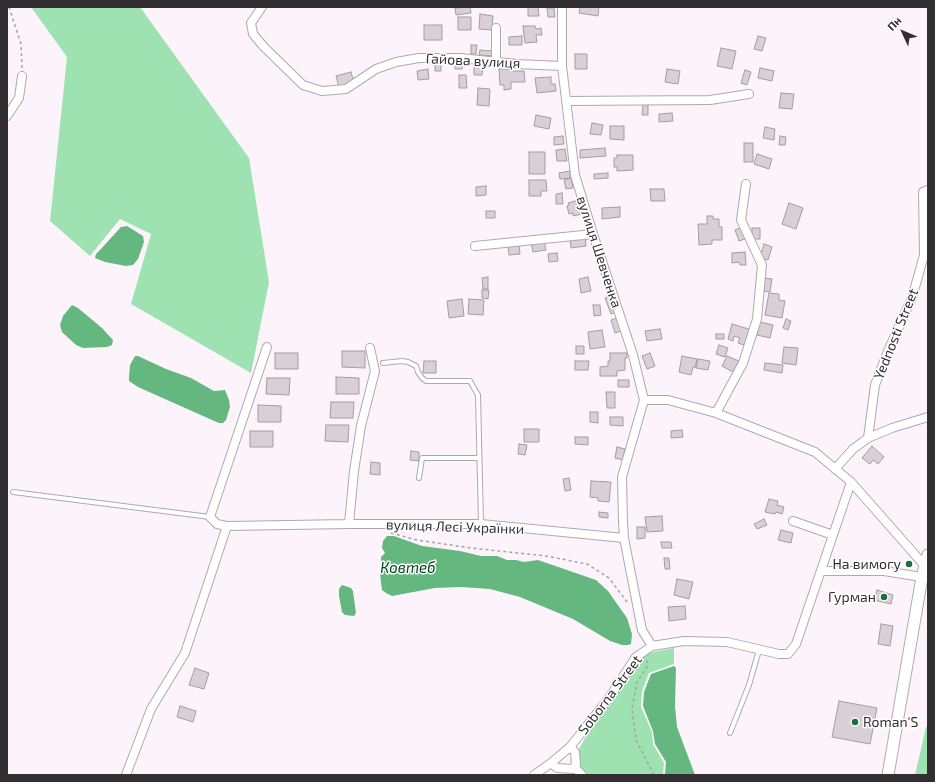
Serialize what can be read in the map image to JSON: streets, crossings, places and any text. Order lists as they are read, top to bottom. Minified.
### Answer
{"streets":{"street":["Гайова вулиця","вулиця Шевченка","Yednosti Street","вулиця Лесі Українки","Soborna Street"]},"crossings":[["Гайова вулиця","вулиця Шевченка"],["вулиця Шевченка","вулиця Лесі Українки"],["вулиця Шевченка","Soborna Street"]],"water":["Ковтеб"],"places":["На вимогу","Гурман","Roman'S"],"north":"top left"}
